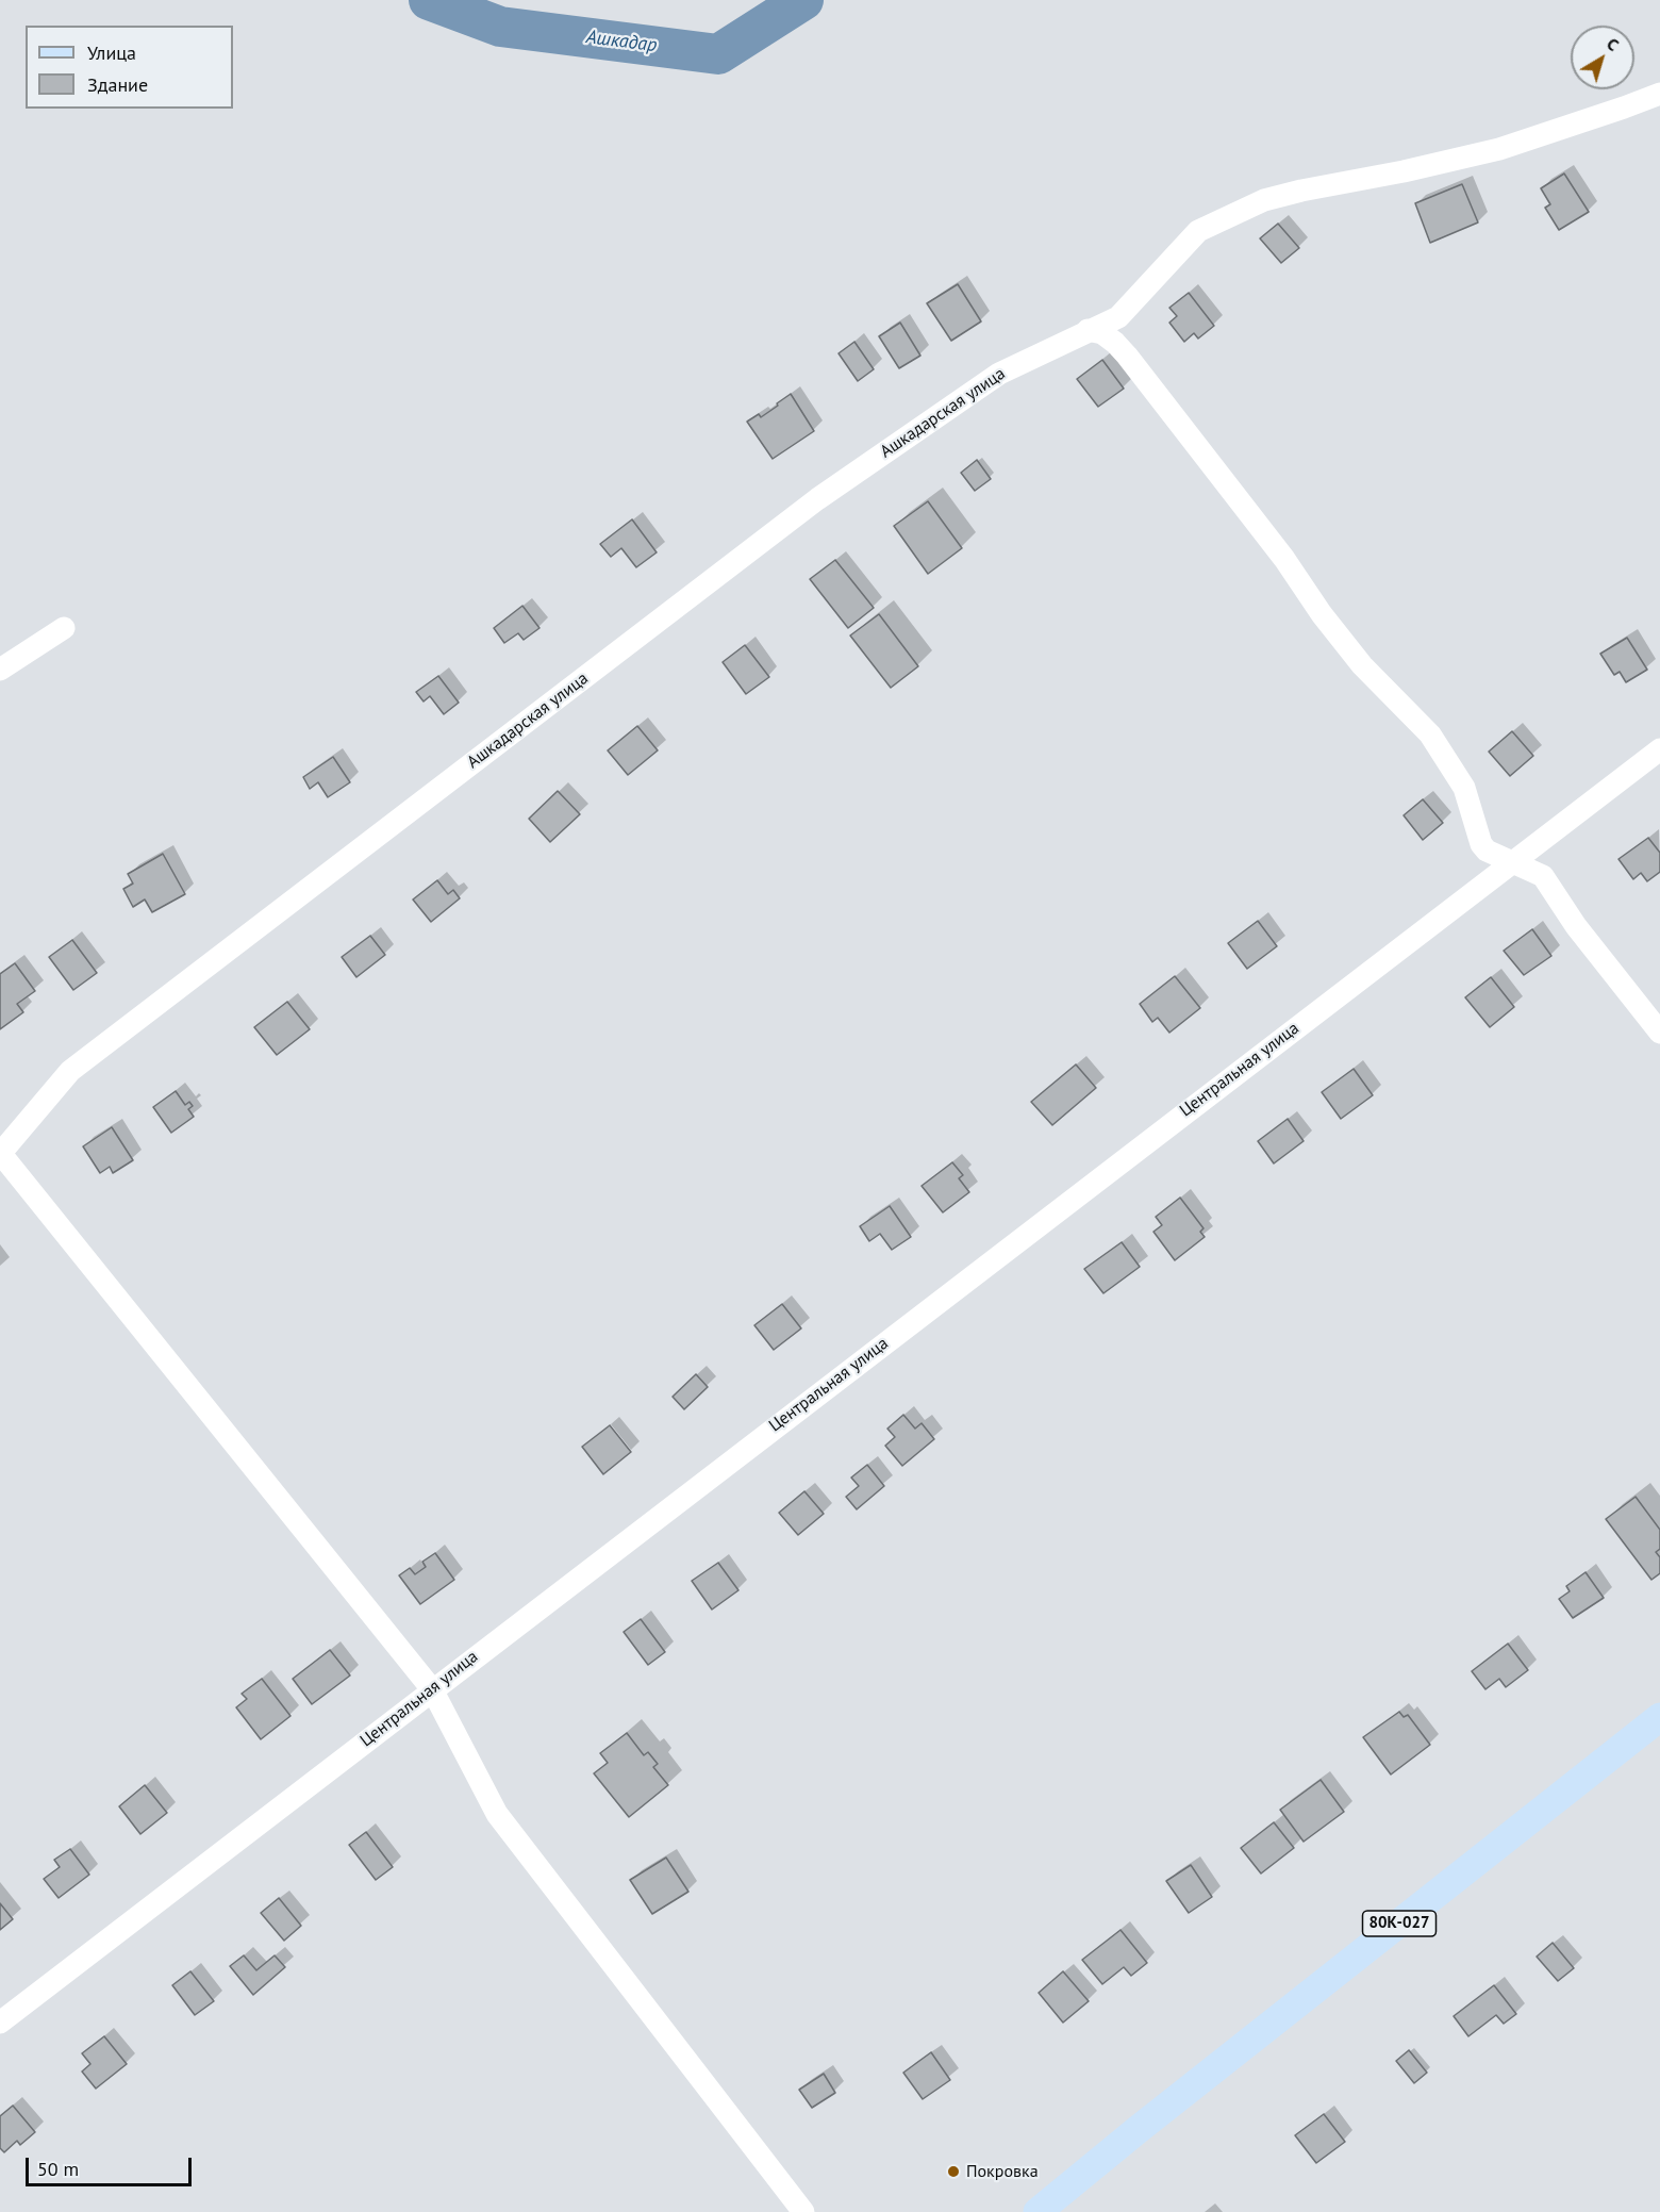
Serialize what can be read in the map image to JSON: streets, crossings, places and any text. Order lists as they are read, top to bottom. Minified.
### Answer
{"streets":{"main road":["80К-027"],"street":["Ашкадарская улица","Центральная улица"]},"water":["Ашкадар"],"places":["Покровка"],"legend":["Улица","Здание"],"scale_bar":"50 m","north":"top right"}
